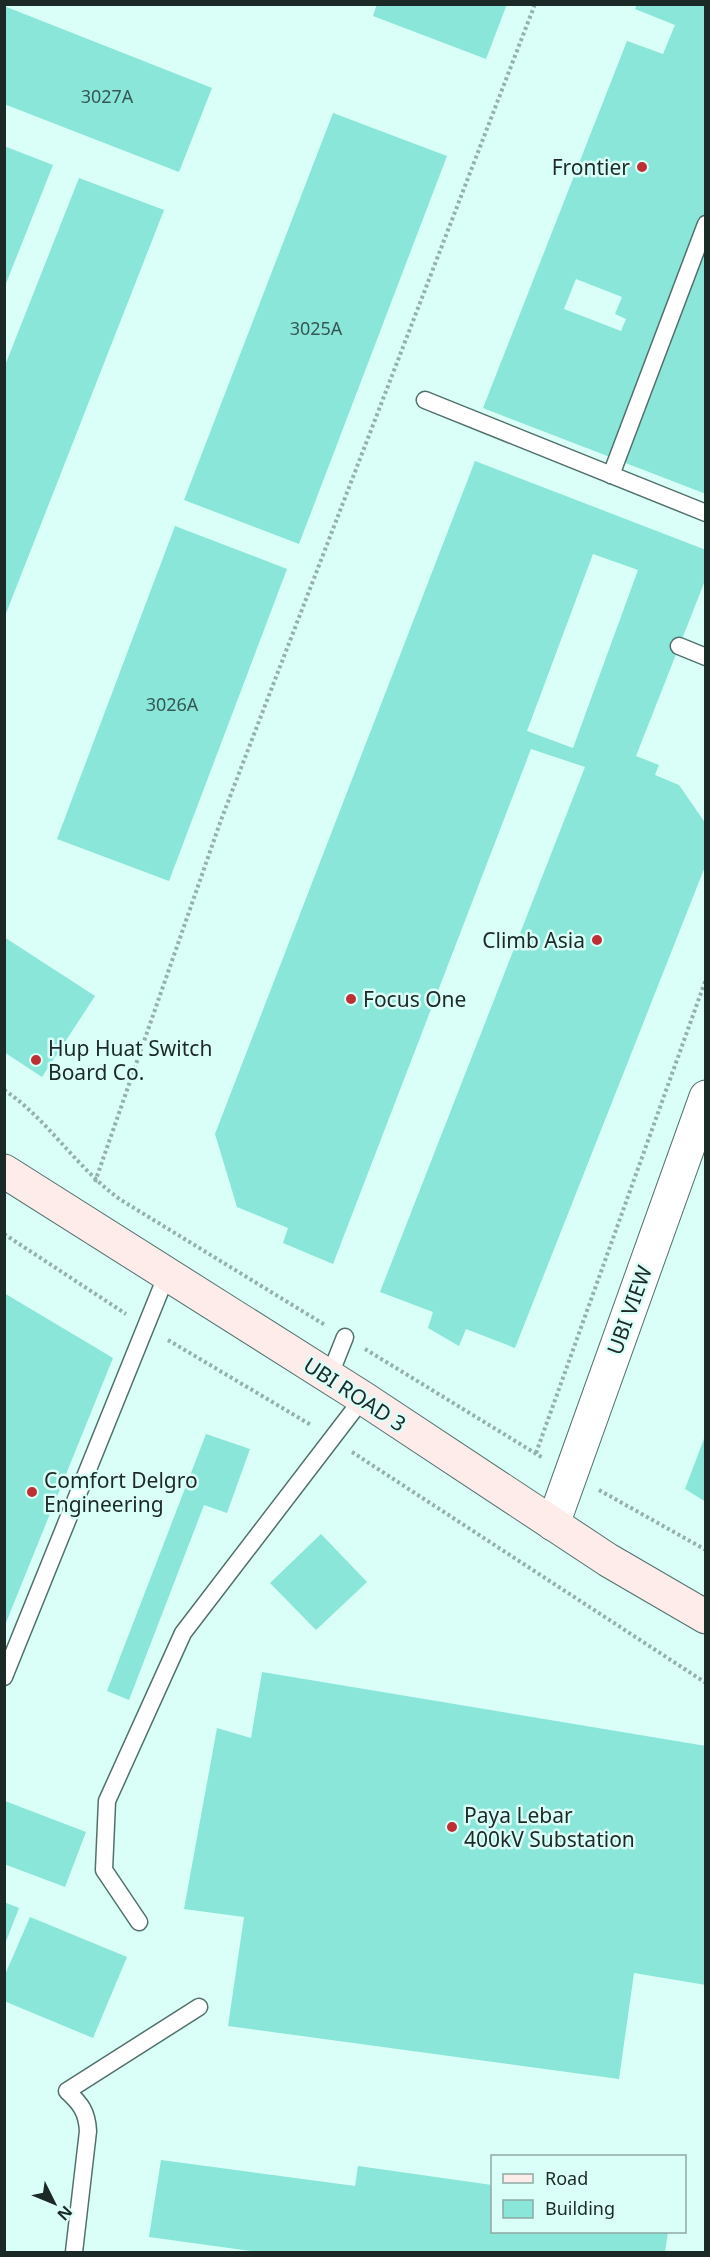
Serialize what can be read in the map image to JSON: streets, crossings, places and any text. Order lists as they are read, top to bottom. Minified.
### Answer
{"streets":{"street":["UBI VIEW","UBI ROAD 3"]},"crossings":[["UBI VIEW","UBI ROAD 3"]],"places":["Frontier","Climb Asia","Focus One","Hup Huat Switch Board Co.","Comfort Delgro Engineering","Paya Lebar 400kV Substation"],"house_numbers":["3027A","3025A","3026A"],"legend":["Road","Building"],"north":"bottom right"}
